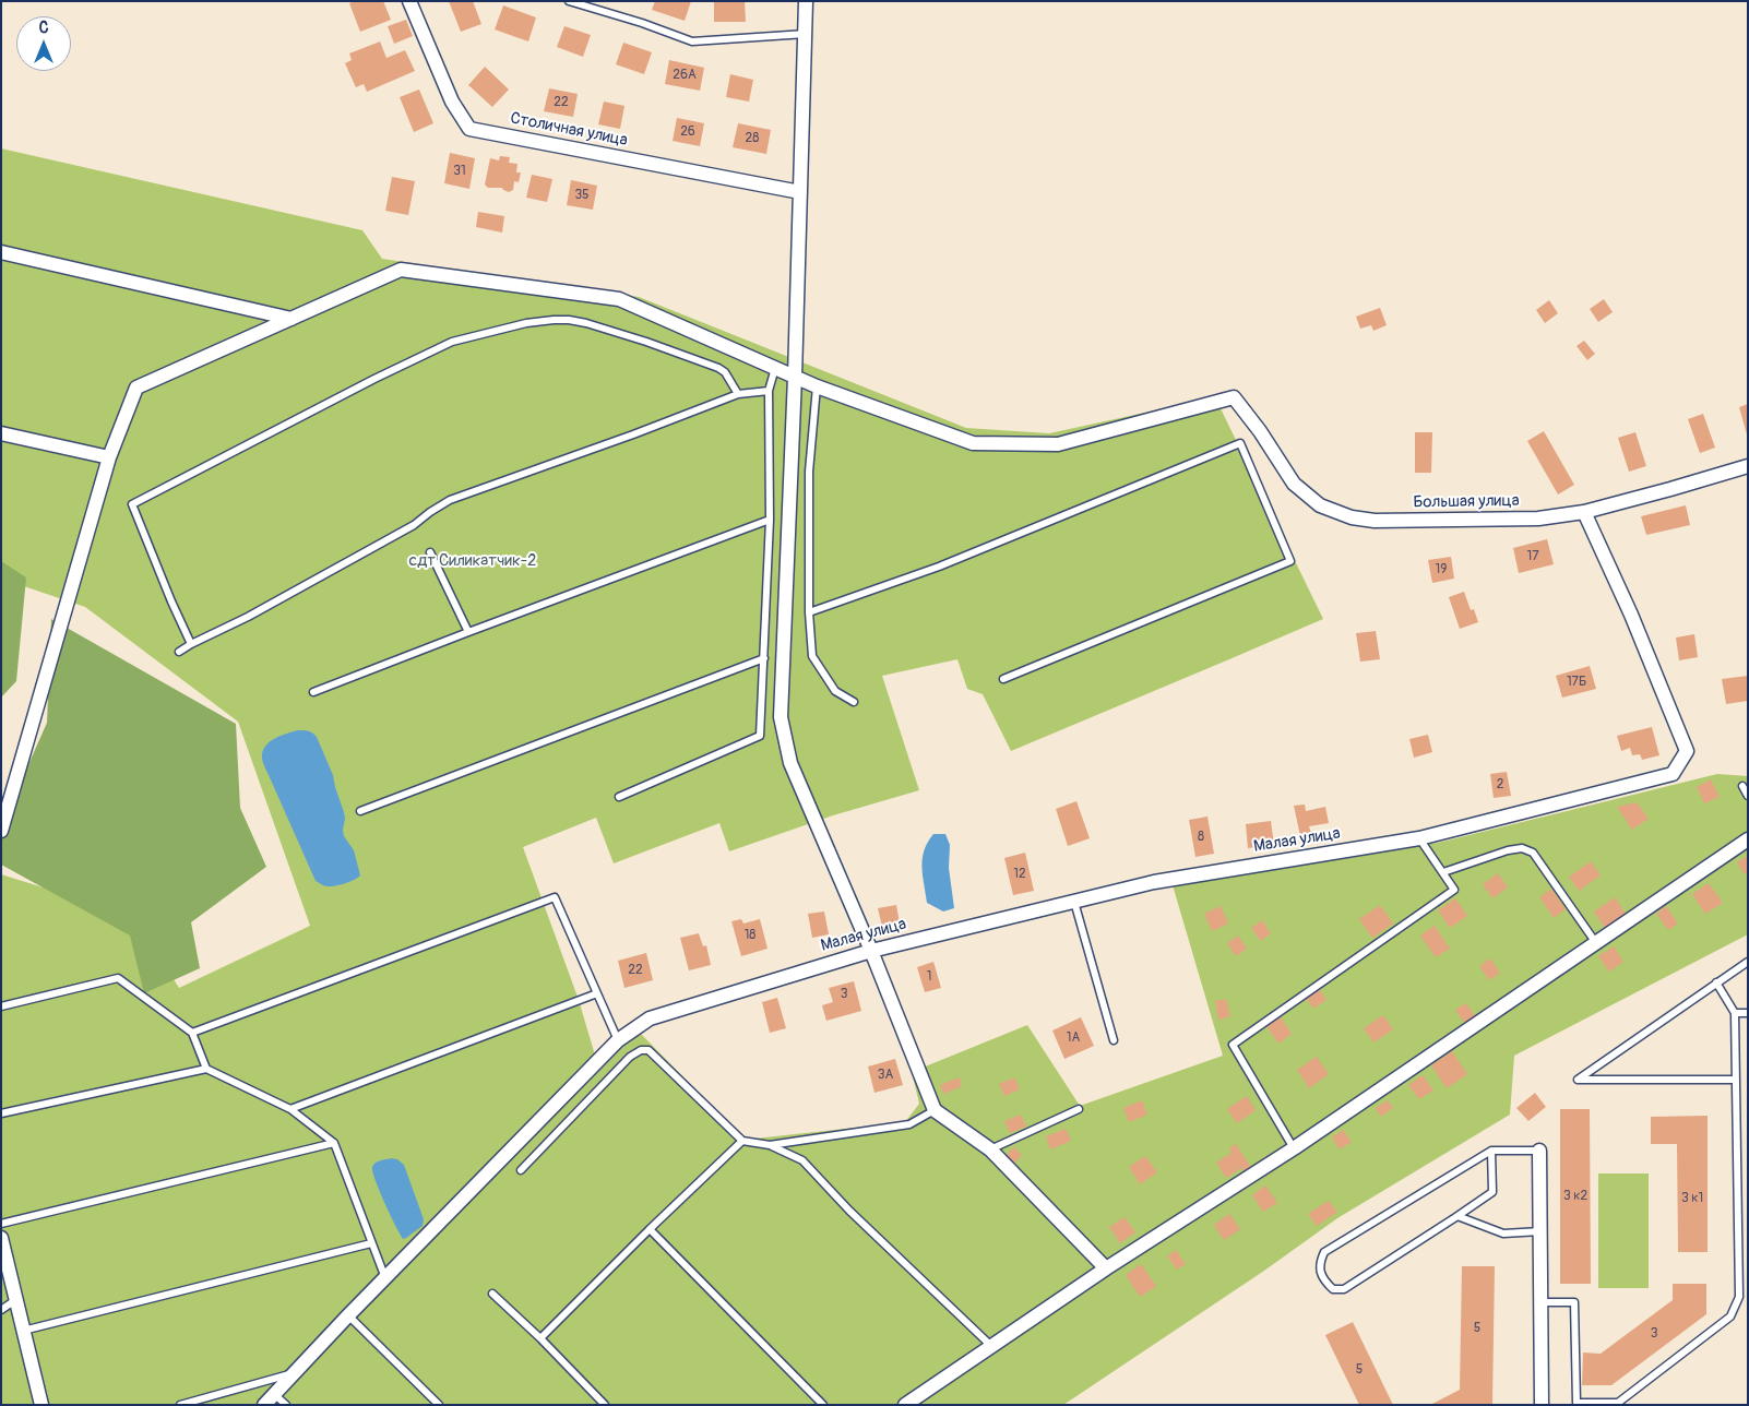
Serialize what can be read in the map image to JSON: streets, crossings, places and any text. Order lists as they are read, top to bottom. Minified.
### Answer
{"streets":{"street":["Столичная улица","Большая улица","Малая улица"]},"crossings":[["Большая улица","Малая улица"]],"parks":["сдт Силикатчик-2"],"house_numbers":["26А","22","26","28","31","35","17","19","17Б","2","8","12","18","22","1","3","1А","3А","3 к2","3 к1","5","3","5"],"north":"top"}
